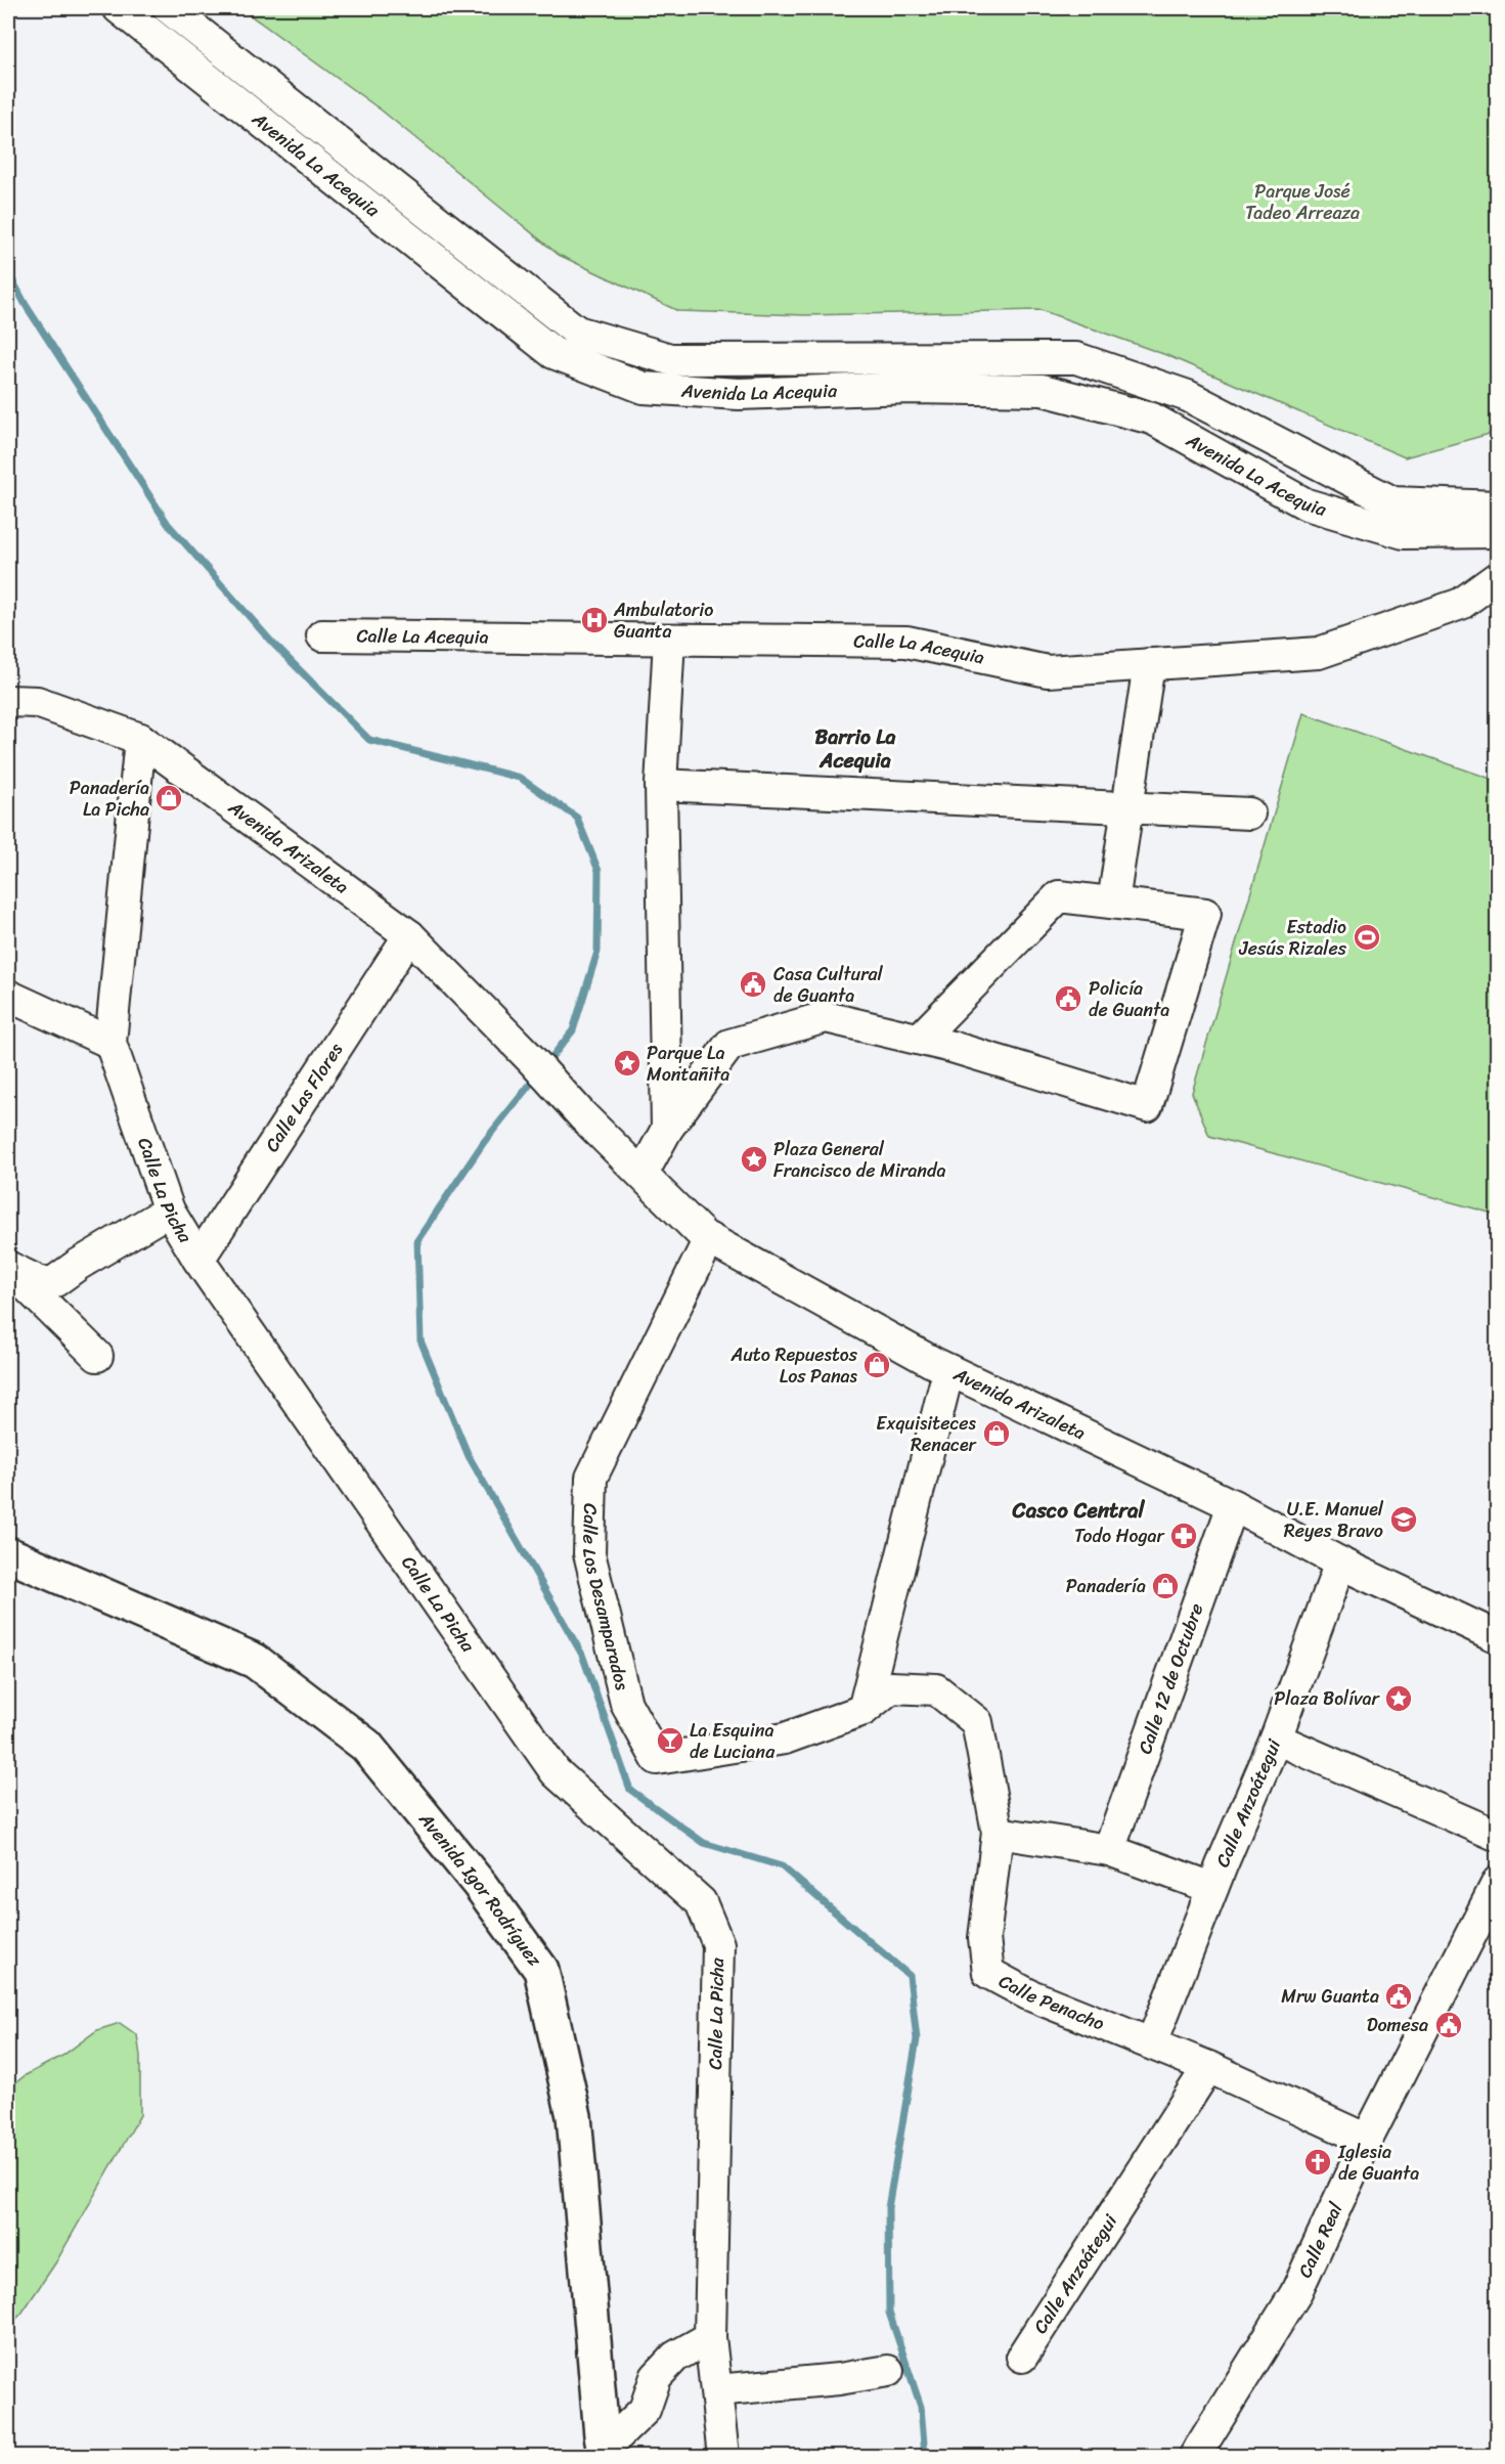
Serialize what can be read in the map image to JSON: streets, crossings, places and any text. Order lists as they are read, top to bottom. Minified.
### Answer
{"streets":{"highway":["Avenida Igor Rodríguez"],"street":["Avenida La Acequia","Calle La Acequia","Avenida Arizaleta","Calle Las Flores","Calle La Picha","Calle Los Desamparados","Calle 12 de Octubre","Calle Anzoátegui","Calle Penacho","Calle Real"]},"crossings":[["Avenida Arizaleta","Calle Las Flores"],["Avenida Arizaleta","Calle La Picha"],["Avenida Arizaleta","Calle Los Desamparados"],["Avenida Arizaleta","Calle 12 de Octubre"],["Avenida Arizaleta","Calle Anzoátegui"],["Calle Las Flores","Calle La Picha"],["Calle Los Desamparados","Calle Penacho"],["Calle Anzoátegui","Calle Penacho"],["Calle Penacho","Calle Real"]],"districts":["Barrio La Acequia","Casco Central"],"parks":["Parque José Tadeo Arreaza"],"places":{"hospital":["Ambulatorio Guanta"],"shop":["Panadería La Picha","Auto Repuestos Los Panas","Exquisiteces Renacer","Panadería"],"sports":["Estadio Jesús Rizales"],"public building":["Casa Cultural de Guanta","Policía de Guanta","Mrw Guanta","Domesa"],"place":["Parque La Montañita","Plaza General Francisco de Miranda","Plaza Bolívar"],"school or university":["U.E. Manuel Reyes Bravo"],"pharmacy":["Todo Hogar"],"bar":["La Esquina de Luciana"],"church":["Iglesia de Guanta"]}}
